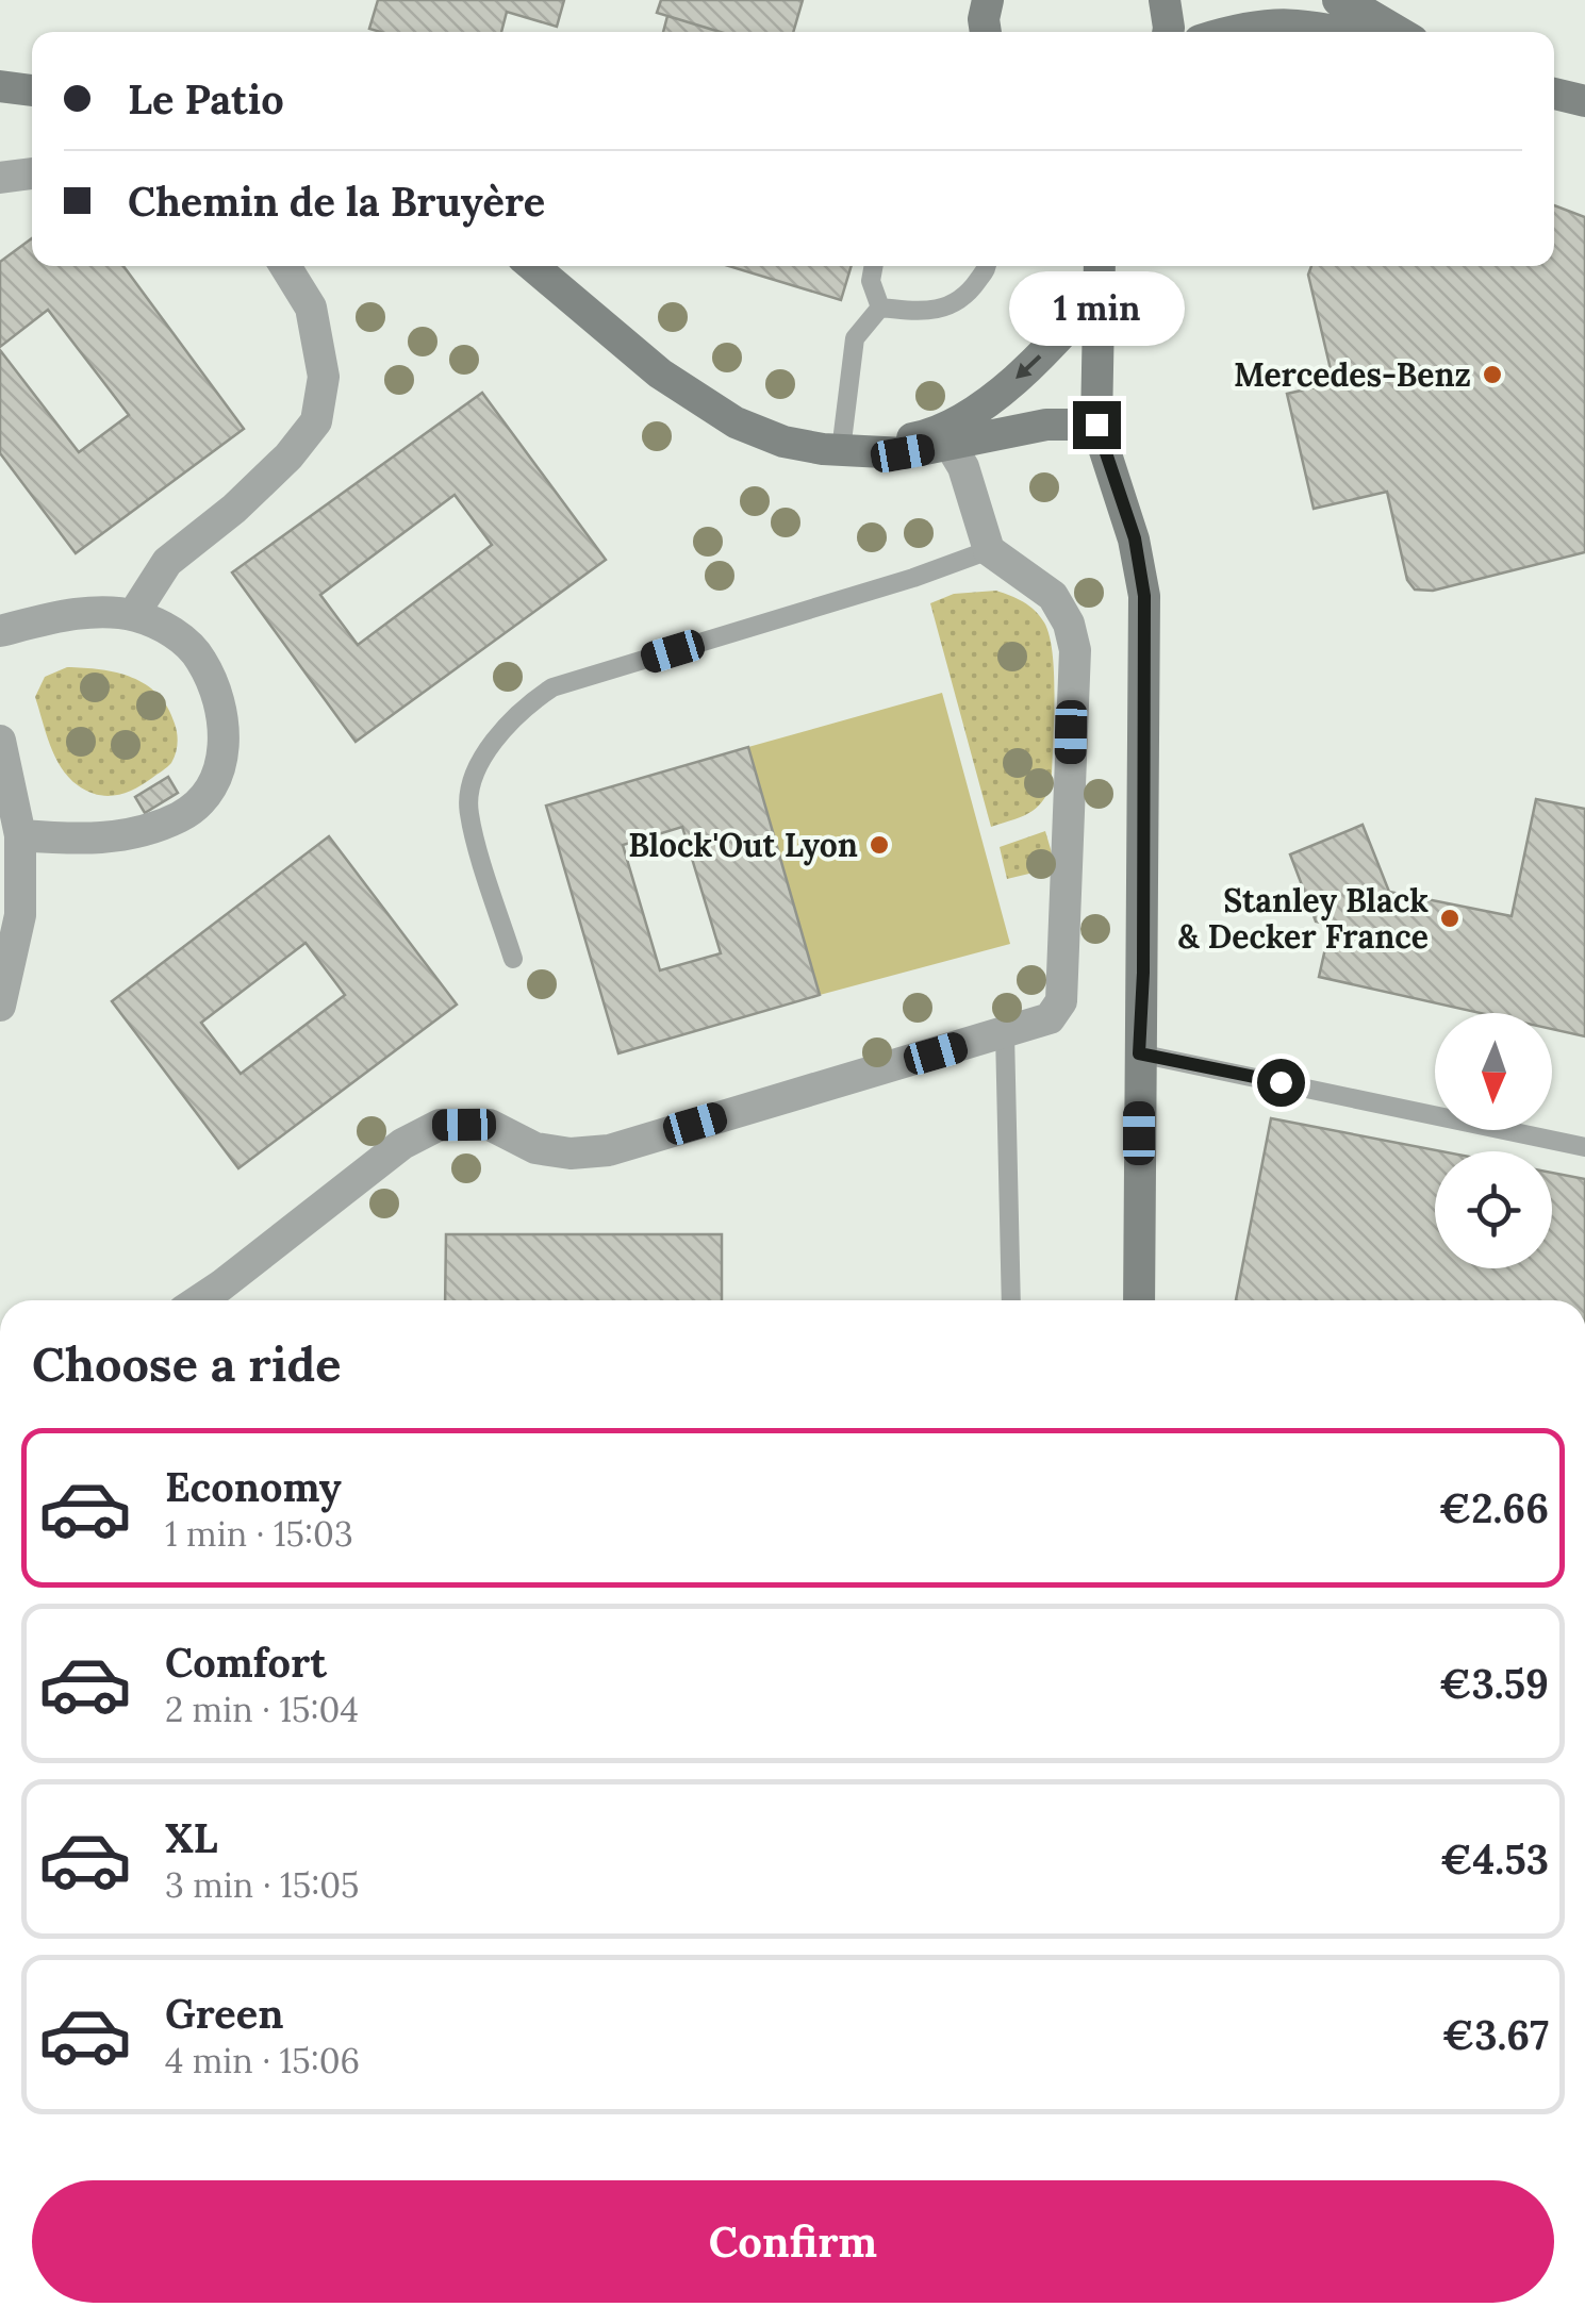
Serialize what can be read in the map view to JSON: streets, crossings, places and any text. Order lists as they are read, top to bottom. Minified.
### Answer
{"places":["Mercedes-Benz","Block'Out Lyon","Stanley Black & Decker France"],"north":"bottom","page":{"banner":["Le Patio","Chemin de la Bruyère"],"bubble":"1 min","heading":"Choose a ride","list":[{"name":"Economy","note":"1 min · 15:03","value":"€2.66"},{"name":"Comfort","note":"2 min · 15:04","value":"€3.59"},{"name":"XL","note":"3 min · 15:05","value":"€4.53"},{"name":"Green","note":"4 min · 15:06","value":"€3.67"}],"buttons":"Confirm"}}
